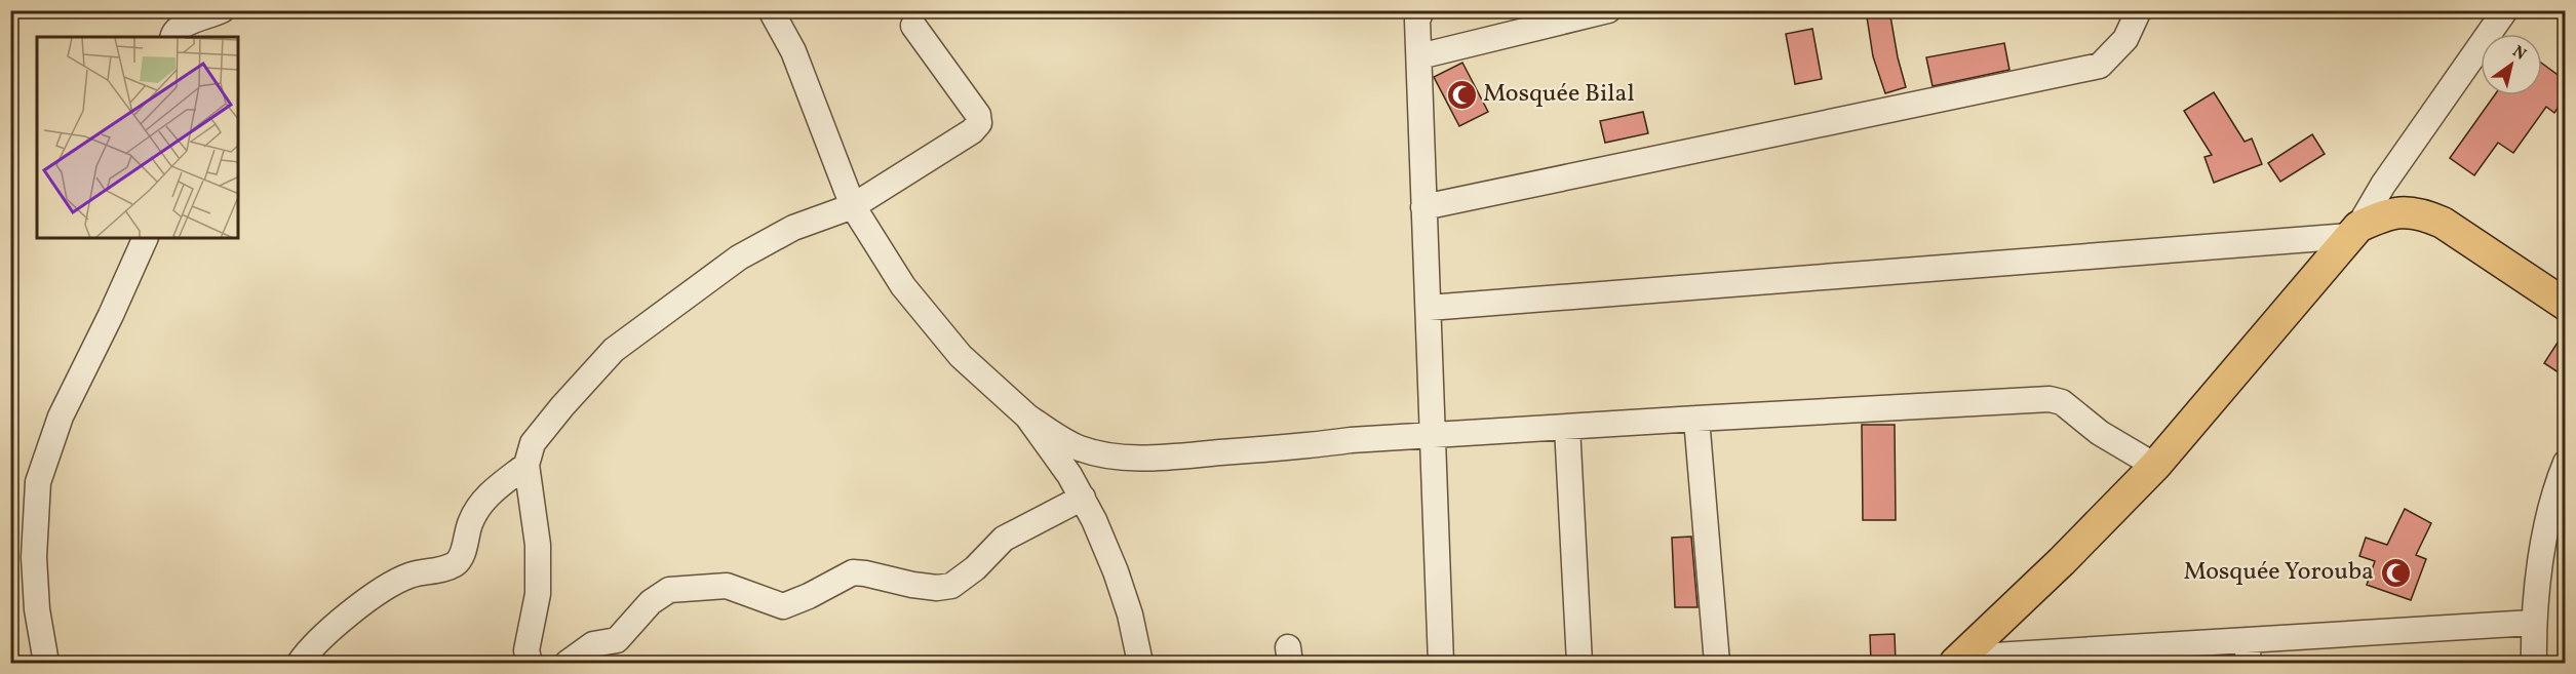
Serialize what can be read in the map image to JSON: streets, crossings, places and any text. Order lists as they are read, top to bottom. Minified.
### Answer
{"places":{"mosque":["Mosquée Bilal","Mosquée Yorouba"]},"north":"top right"}
